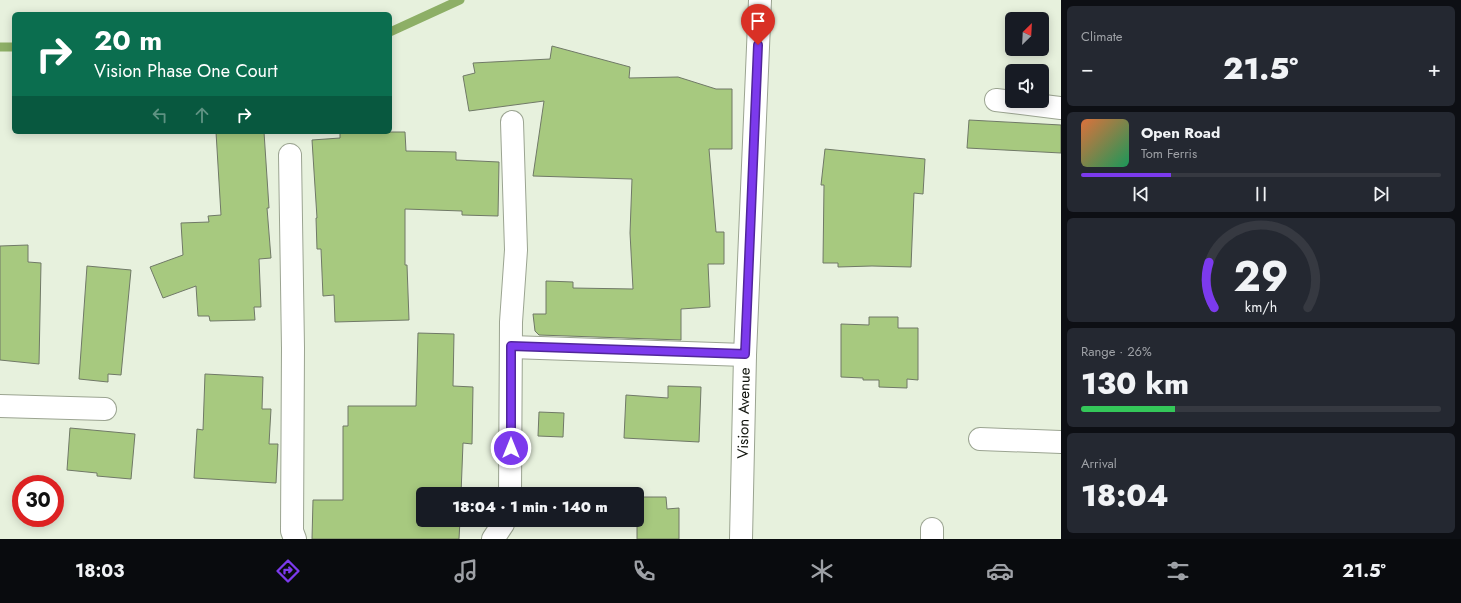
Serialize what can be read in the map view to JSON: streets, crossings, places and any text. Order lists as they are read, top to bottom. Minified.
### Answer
{"streets":{"street":["Vision Avenue"]},"north":"top right","page":{"tile":["Climate",["Range · 26%","130 km"],["Arrival","18:04"]],"turn":["20 m","Vision Phase One Court"],"heat":["−","21.5°","+"],"song":["Open Road","Tom Ferris"],"limit":"30","trip":"18:04 · 1 min · 140 m","tabs":["18:03","21.5°"],"gauge":["29","km/h"]}}
